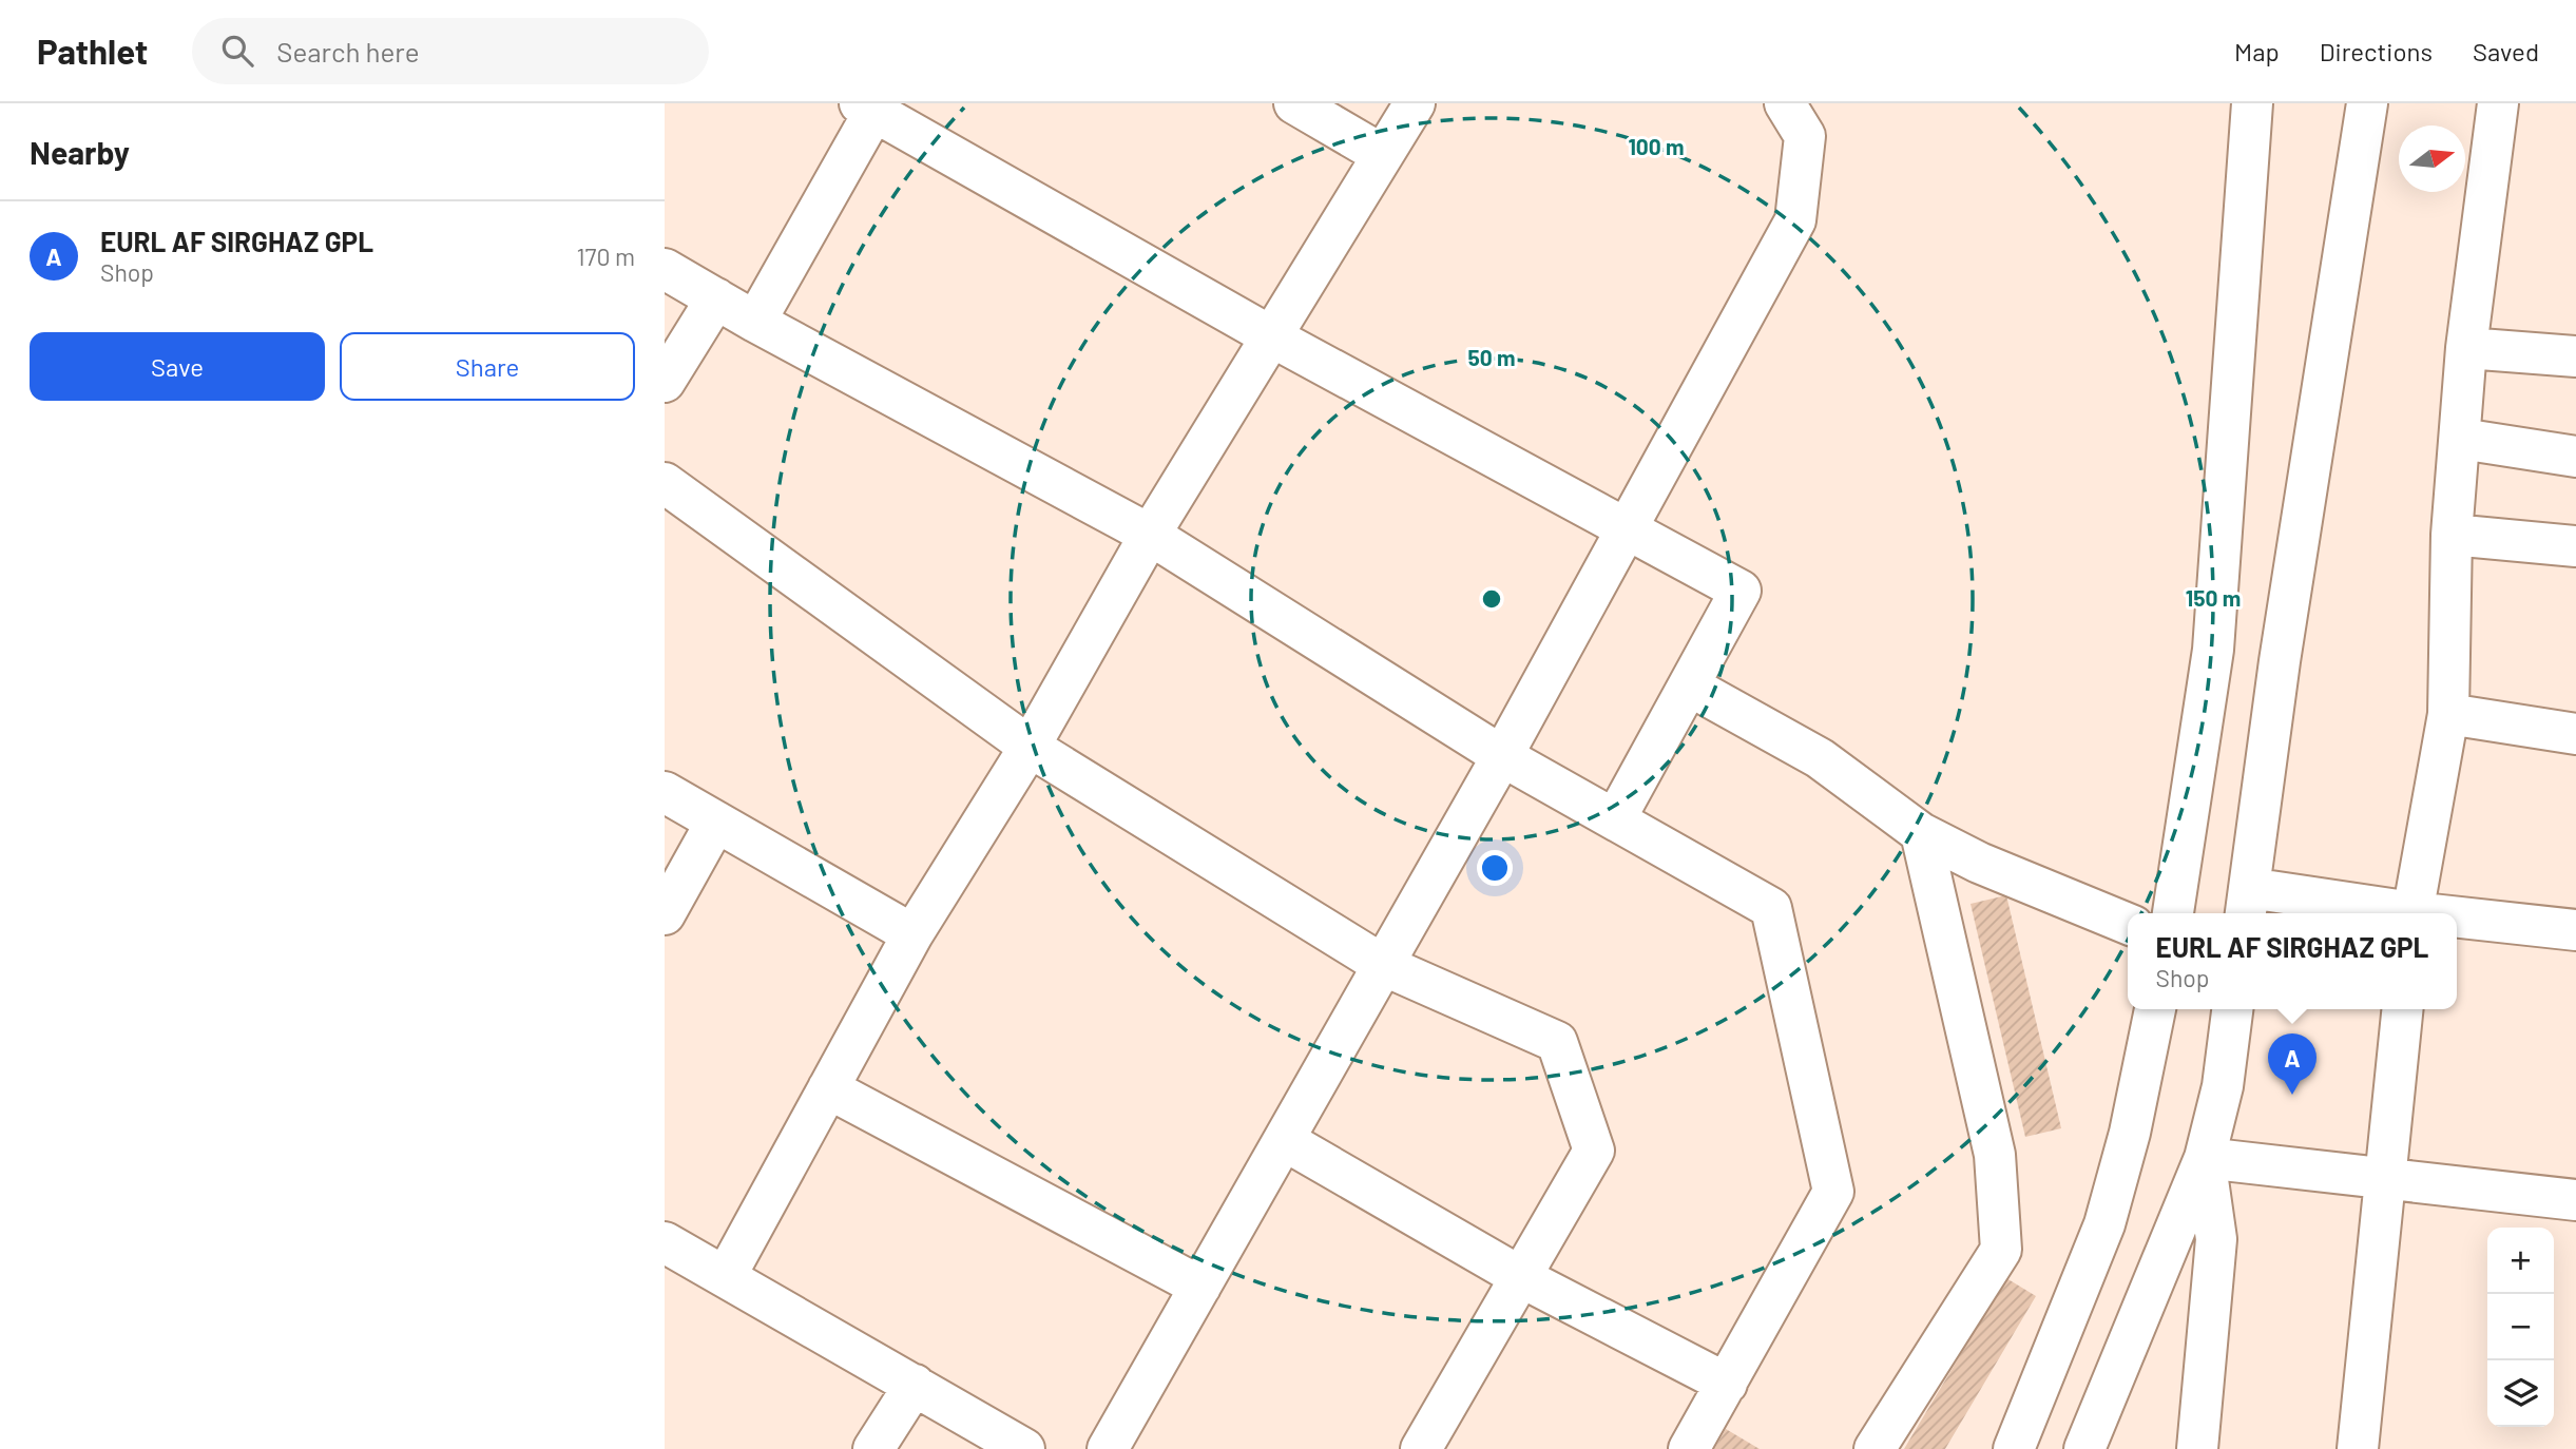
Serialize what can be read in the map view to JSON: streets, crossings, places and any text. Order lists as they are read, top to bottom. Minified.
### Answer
{"north":"right","page":{"header":"Pathlet","search":"Search here","nav":["Map","Directions","Saved"],"heading":"Nearby","list":[{"mark":"A","name":"EURL AF SIRGHAZ GPL","note":"Shop","value":"170 m"}],"buttons":["Save","Share"],"popup":["EURL AF SIRGHAZ GPL","Shop"],"pins":"A","map_buttons":["+","−"]},"rings":["100 m","50 m","150 m"]}
